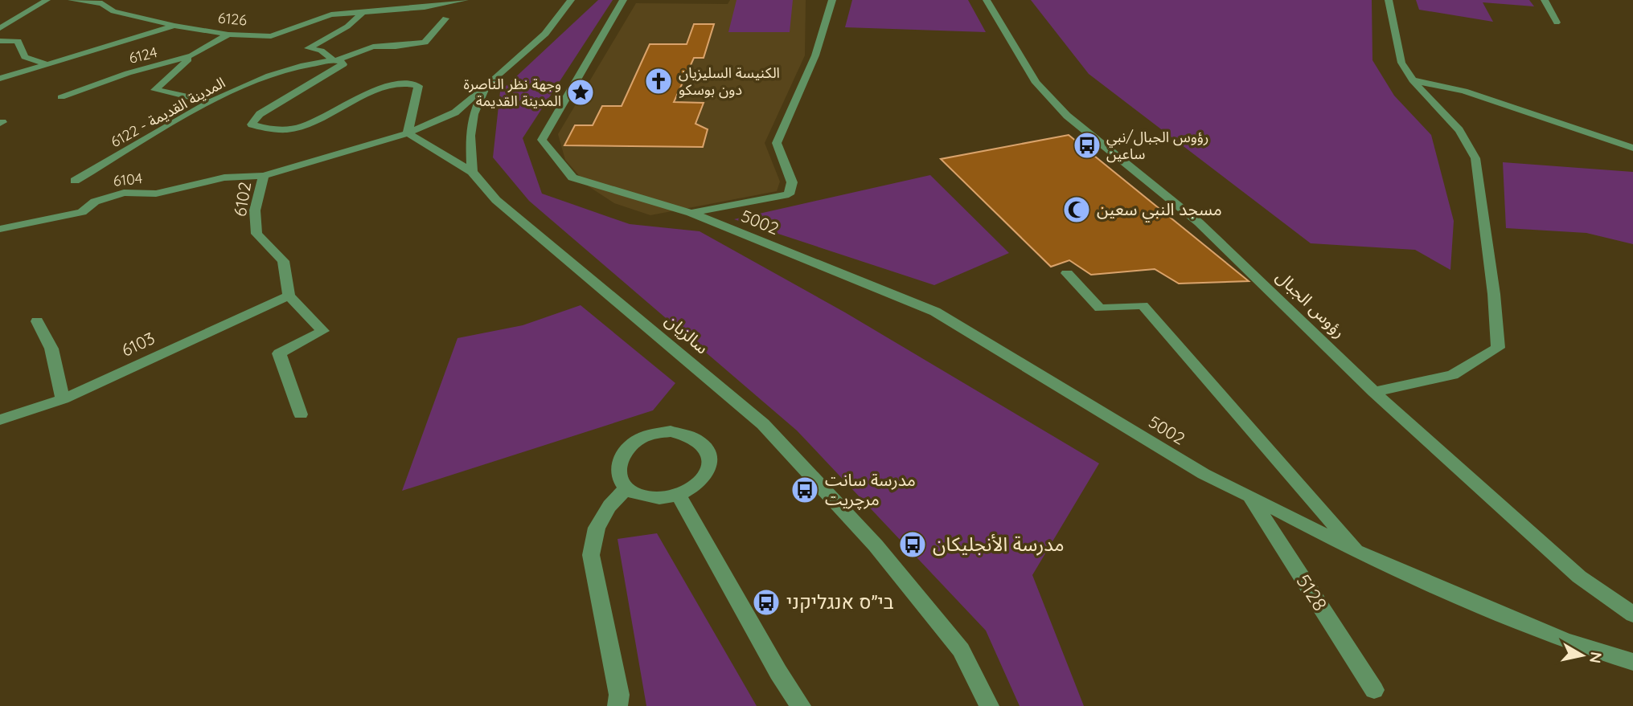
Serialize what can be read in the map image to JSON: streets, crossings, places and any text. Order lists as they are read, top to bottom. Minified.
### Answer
{"streets":{"street":["6126","6124","المدينة القديمة - 6122","6104","6102","5002","رؤوس الجبال","سالزيان","6103","5128"]},"crossings":[["6126","6124"],["6104","6102"],["6102","سالزيان"],["6102","6103"],["5002","5128"]],"places":{"church":["الكنيسة السليزيان دون بوسكو"],"place":["وجهة نظر الناصرة المدينة القديمة"],"bus stop":["رؤوس الجبال/نبي ساعين","مدرسة سانت مرچريت","مدرسة الأنجليكان","בי״ס אנגליקני"],"mosque":["مسجد النبي سعين"]},"north":"right"}
